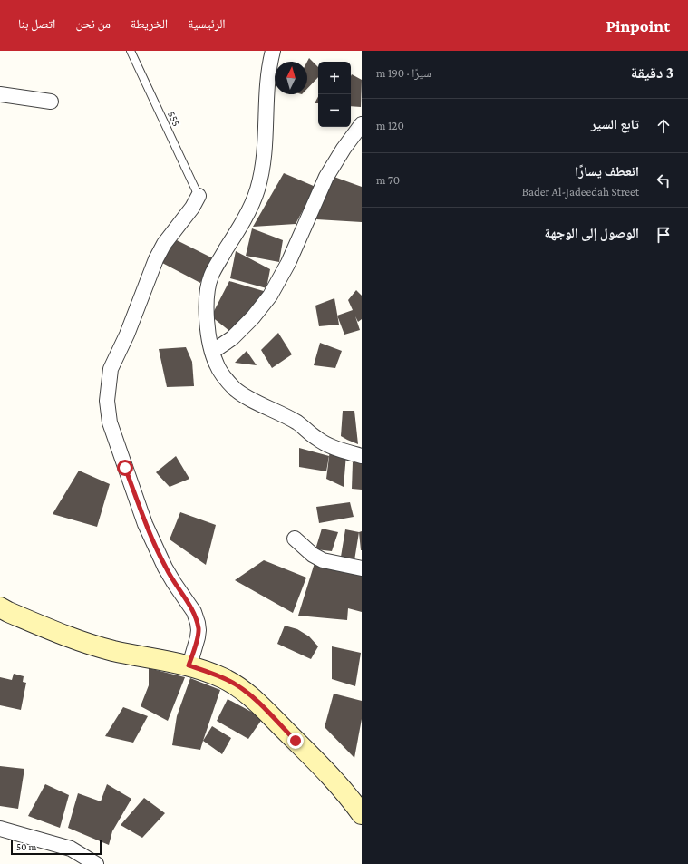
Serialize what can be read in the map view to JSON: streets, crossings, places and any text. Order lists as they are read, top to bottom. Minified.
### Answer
{"streets":{"lane":["555"]},"scale_bar":"50 m","north":"top","page":{"header":"Pinpoint","nav":["الرئيسية","الخريطة","من نحن","اتصل بنا"],"heading":["3 دقيقة","سيرًا · 190 m"],"map_buttons":["+","−"],"list":[["تابع السير","120 m"],["انعطف يسارًا","Bader Al-Jadeedah Street","70 m"],"الوصول إلى الوجهة"],"scale":"50 m"}}
